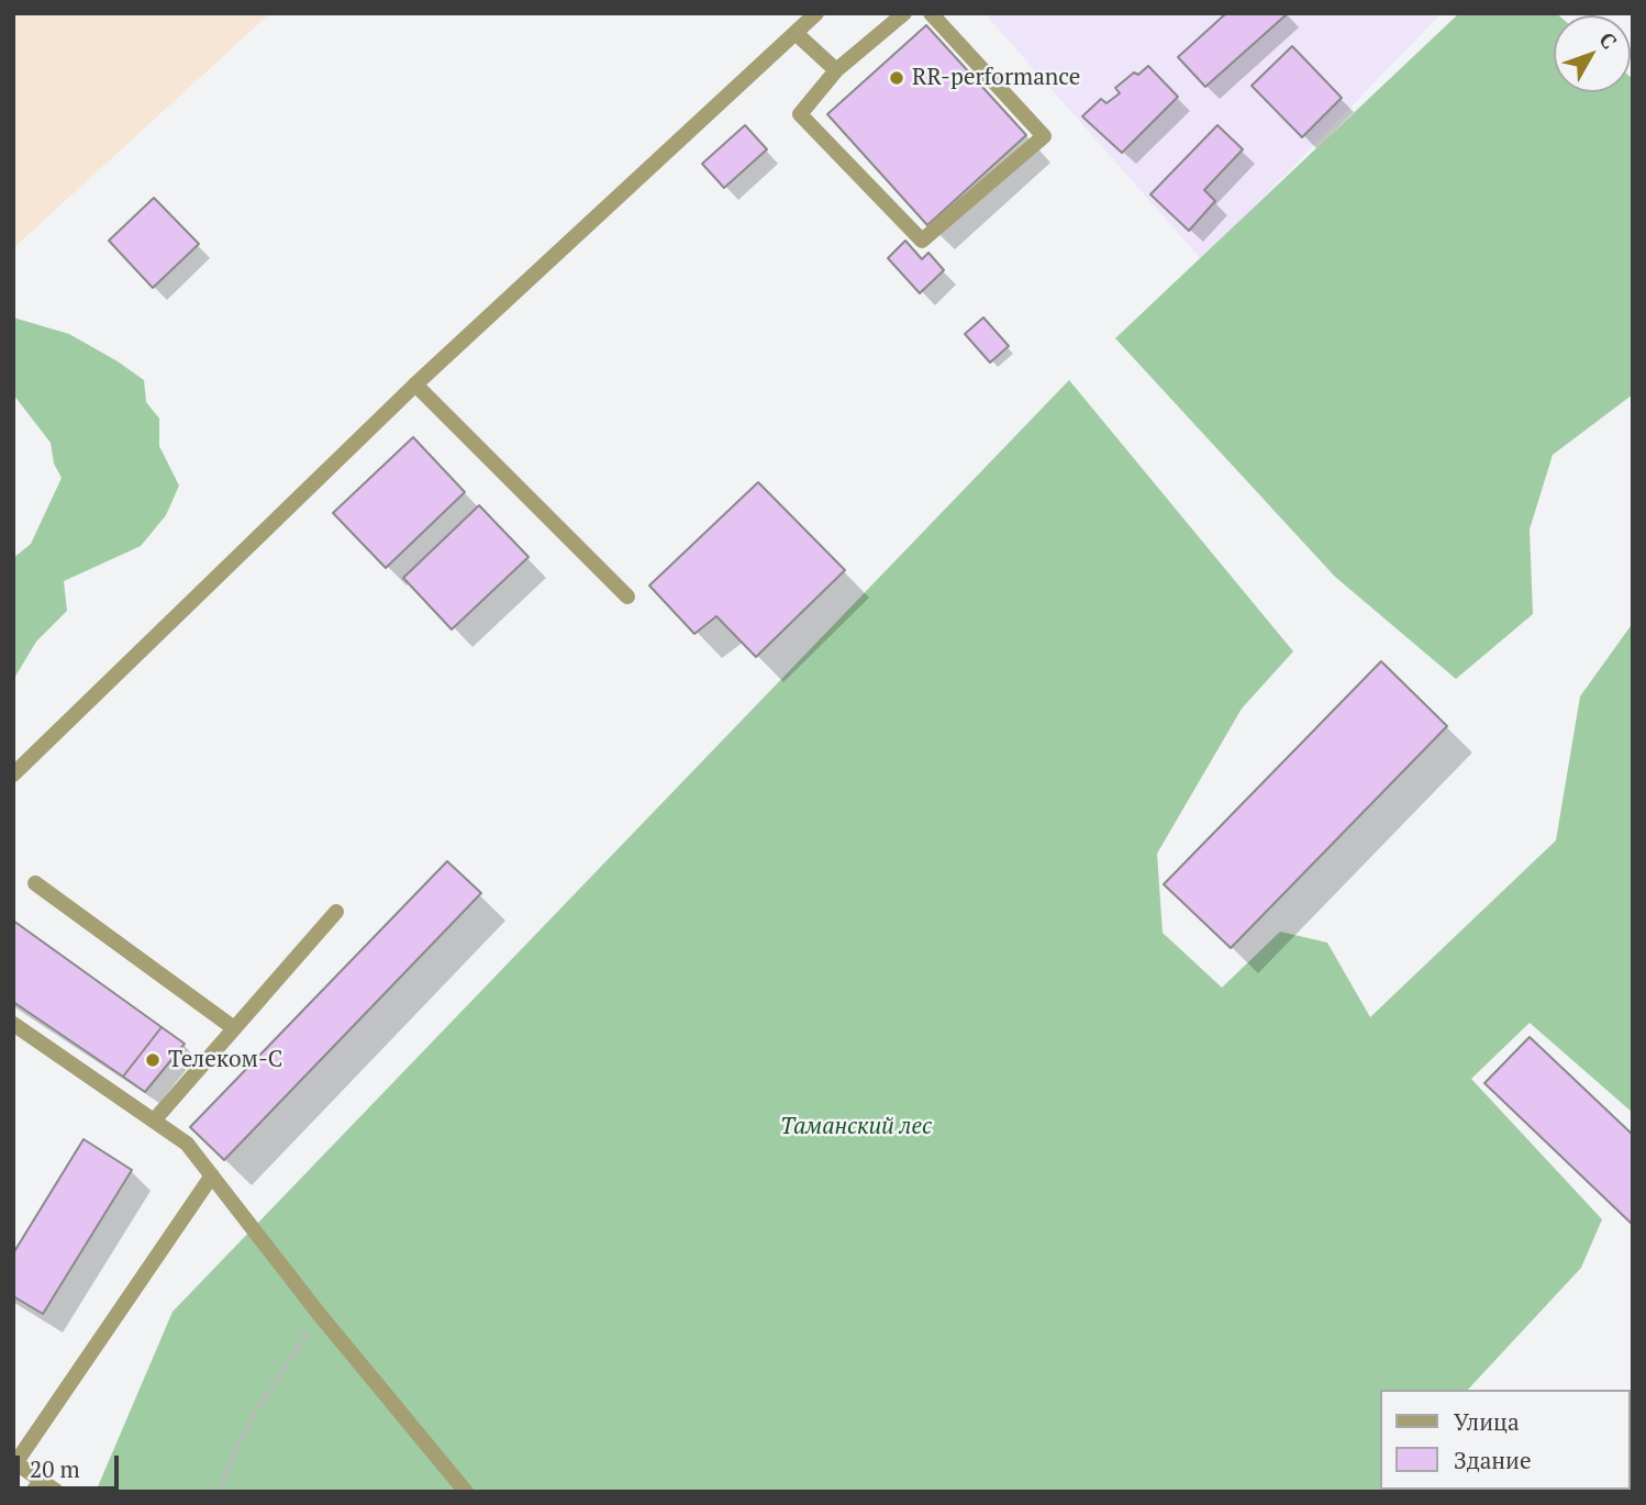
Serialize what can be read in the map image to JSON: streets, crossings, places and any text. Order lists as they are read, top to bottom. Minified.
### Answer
{"parks":["Таманский лес"],"places":["RR-performance","Телеком-С"],"legend":["Улица","Здание"],"scale_bar":"20 m","north":"top right"}
